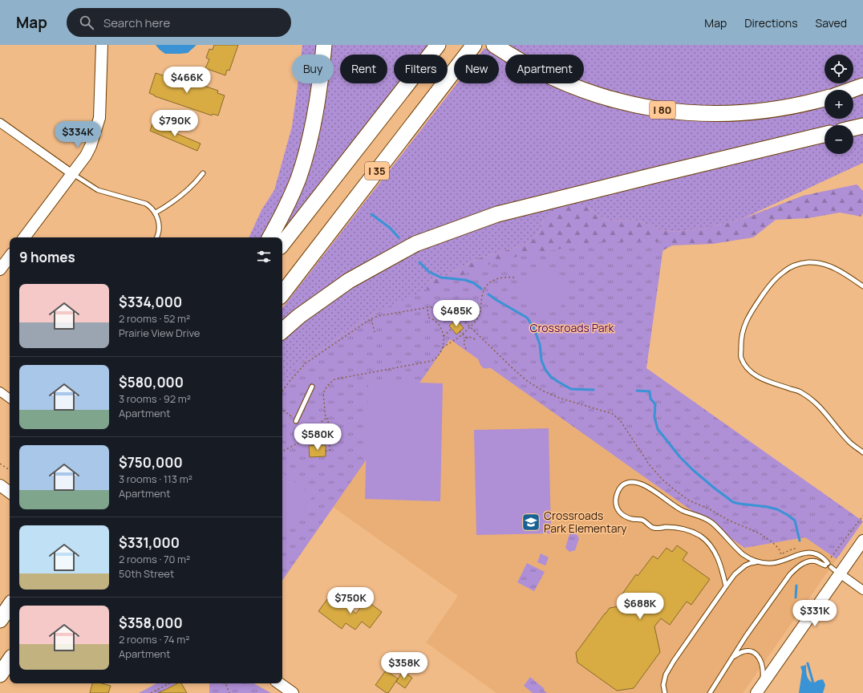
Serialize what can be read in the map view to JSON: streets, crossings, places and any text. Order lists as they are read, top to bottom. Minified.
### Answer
{"streets":{"highway":["I 80","I 35"]},"parks":["Crossroads Park"],"places":{"school or university":["Crossroads Park Elementary"]},"page":{"header":"Map","search":"Search here","nav":["Map","Directions","Saved"],"map_buttons":["+","−"],"chip":["Buy","Rent","Filters","New","Apartment"],"price":["$466K","$790K","$334K","$485K","$580K","$750K","$688K","$331K","$358K"],"heading":"9 homes","list":[{"name":"$334,000","note":"2 rooms · 52 m² · Prairie View Drive"},{"name":"$580,000","note":"3 rooms · 92 m² · Apartment"},{"name":"$750,000","note":"3 rooms · 113 m² · Apartment"},{"name":"$331,000","note":"2 rooms · 70 m² · 50th Street"},{"name":"$358,000","note":"2 rooms · 74 m² · Apartment"}]}}
